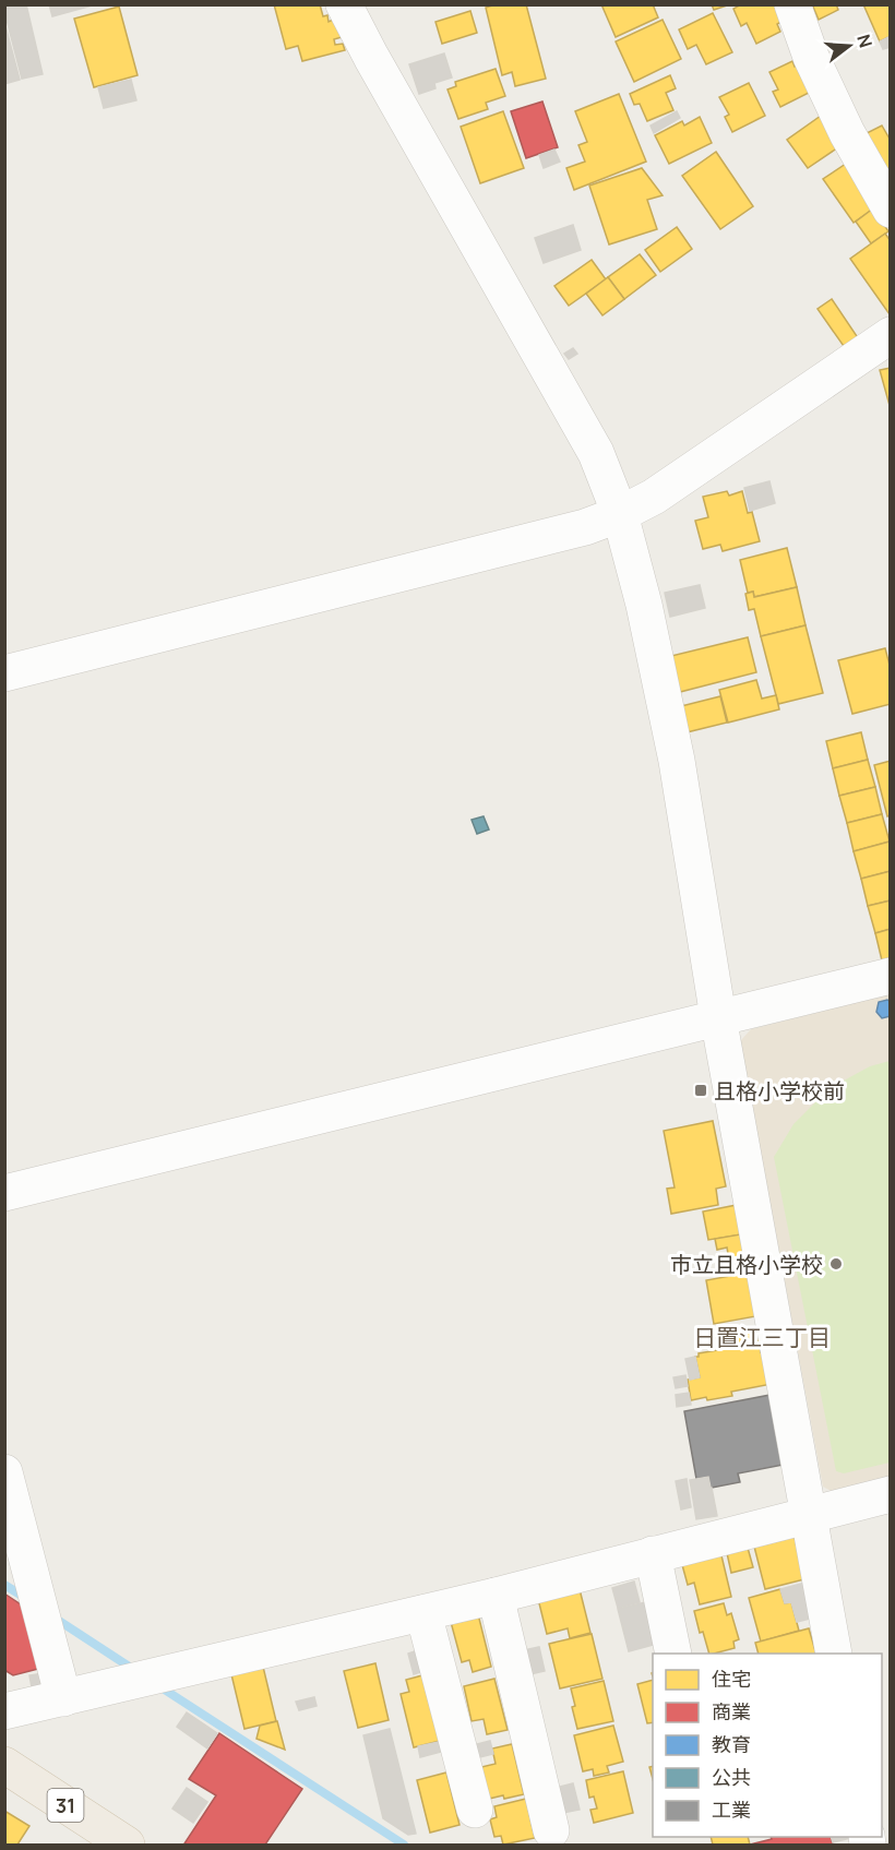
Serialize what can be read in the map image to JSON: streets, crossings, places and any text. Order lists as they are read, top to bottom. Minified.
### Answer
{"streets":{"main road":["31"]},"districts":["日置江三丁目"],"places":{"transit":["且格小学校前"],"other":["市立且格小学校"]},"legend":["住宅","商業","教育","公共","工業"],"north":"right"}
